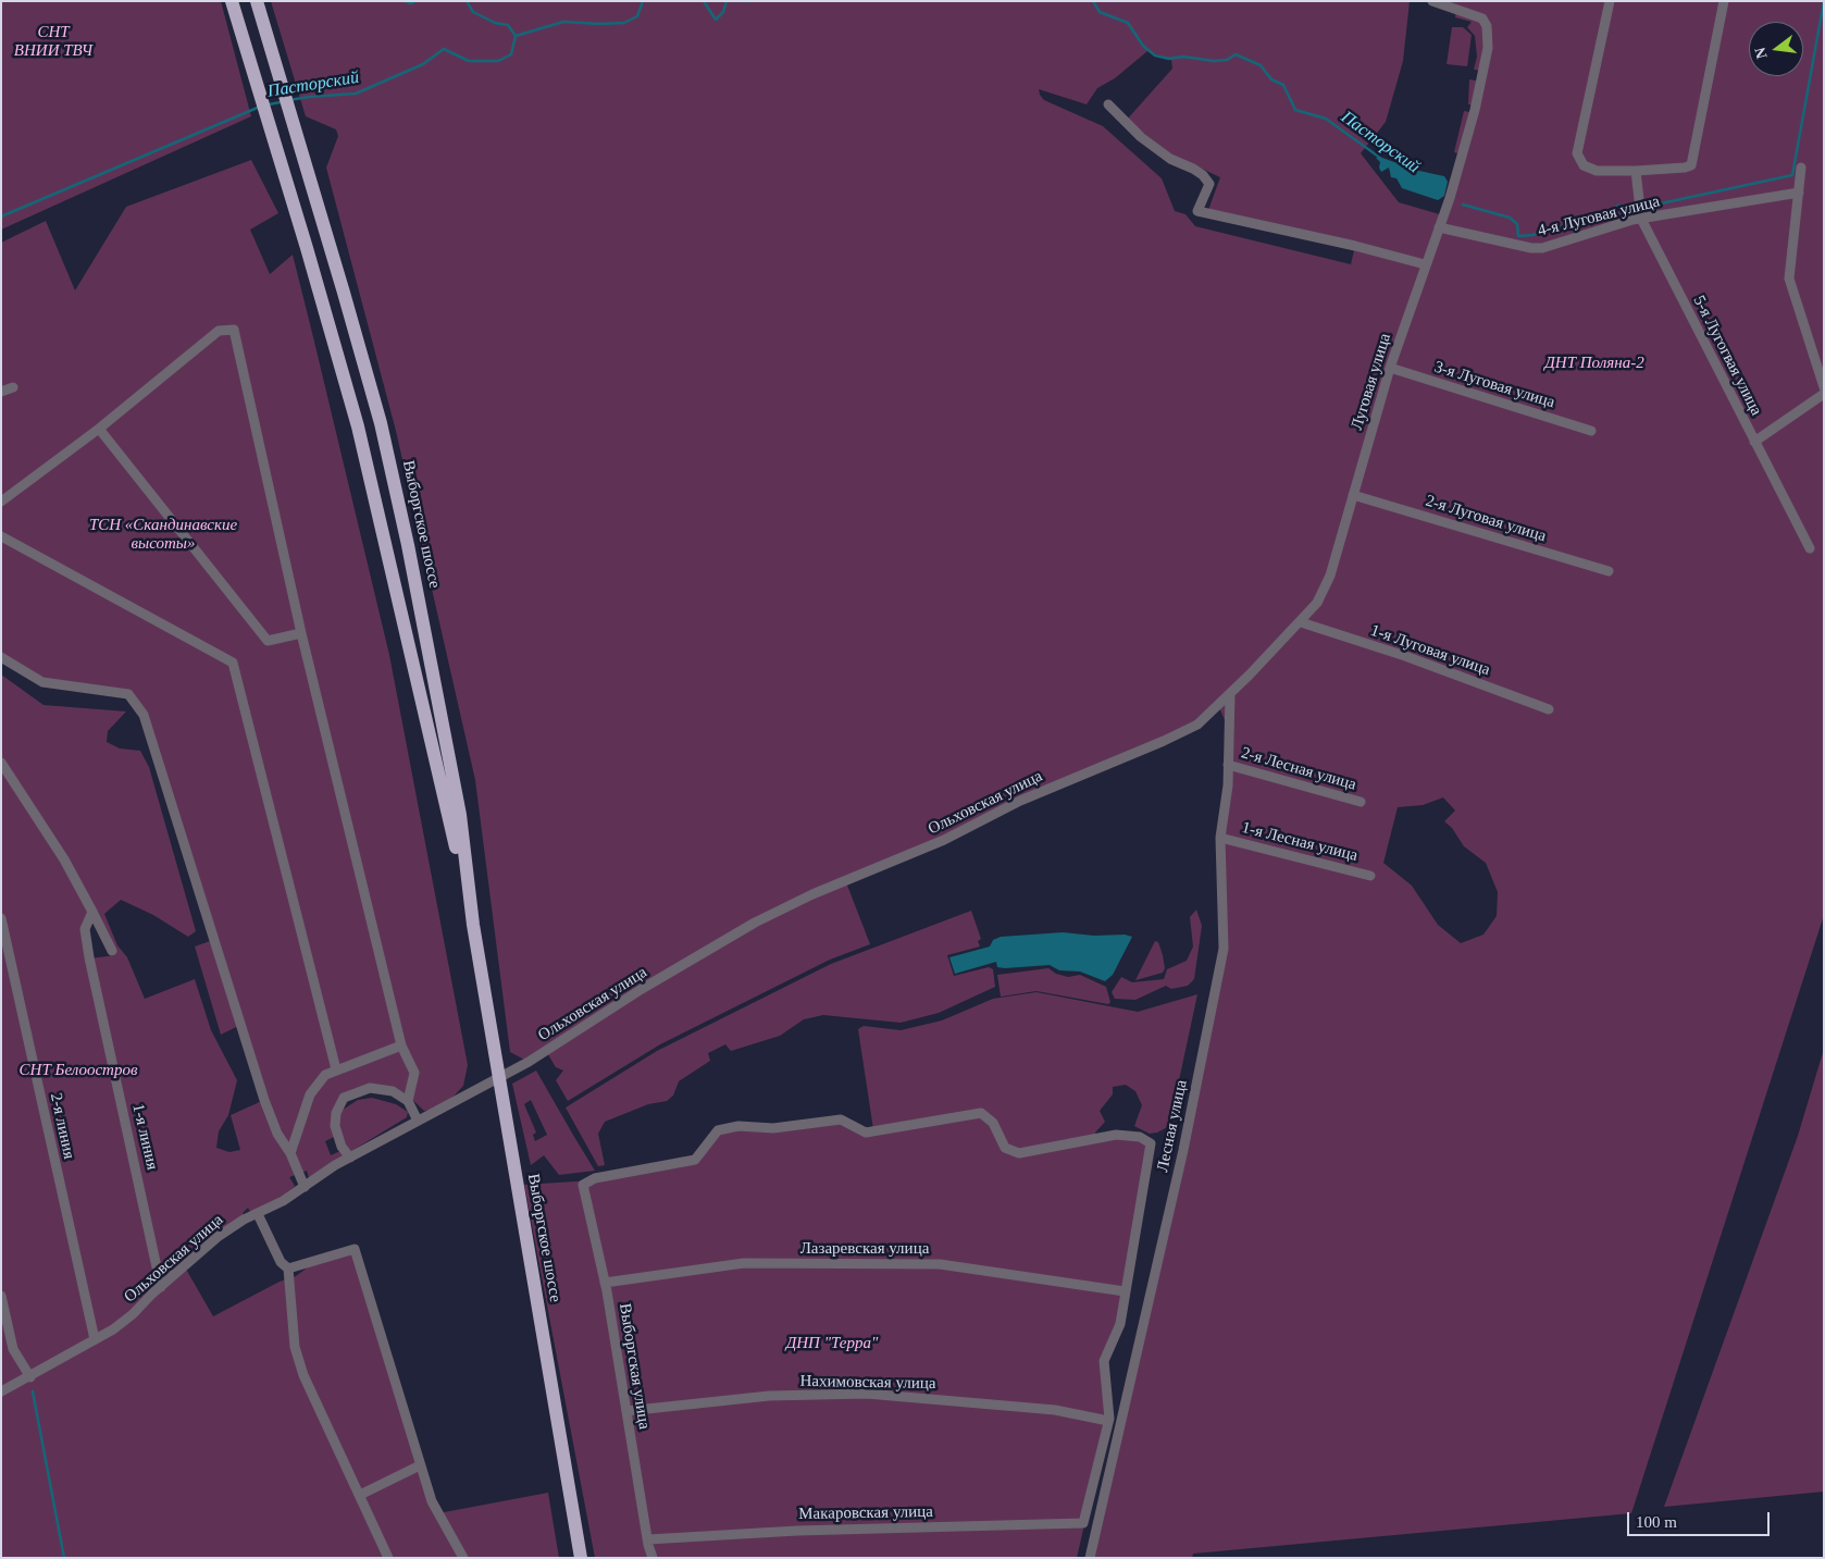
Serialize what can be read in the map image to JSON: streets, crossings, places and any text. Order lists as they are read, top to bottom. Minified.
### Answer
{"streets":{"main road":["Выборгское шоссе"],"street":["4-я Луговая улица","5-я Лугогвая улица","Луговая улица","3-я Луговая улица","2-я Луговая улица","1-я Луговая улица","2-я Лесная улица","Ольховская улица","1-я Лесная улица","2-я линия","Лесная улица","1-я линия","Лазаревская улица","Выборгская улица","Нахимовская улица","Макаровская улица"]},"crossings":[["4-я Луговая улица","5-я Лугогвая улица"],["4-я Луговая улица","Луговая улица"],["Луговая улица","3-я Луговая улица"],["Луговая улица","2-я Луговая улица"],["Луговая улица","1-я Луговая улица"],["Луговая улица","Ольховская улица"],["Луговая улица","Лесная улица"],["Выборгское шоссе","Ольховская улица"],["2-я Лесная улица","Лесная улица"],["Ольховская улица","2-я линия"],["Ольховская улица","Лесная улица"],["Ольховская улица","1-я линия"],["1-я Лесная улица","Лесная улица"],["Лазаревская улица","Выборгская улица"],["Выборгская улица","Нахимовская улица"],["Выборгская улица","Макаровская улица"],["Нахимовская улица","Макаровская улица"]],"water":["Пасторский"],"parks":["СНТ ВНИИ ТВЧ","ДНТ Поляна-2","ТСН «Скандинавские высоты»","СНТ Белоостров","ДНП \"Терра\""],"scale_bar":"100 m","north":"left"}
